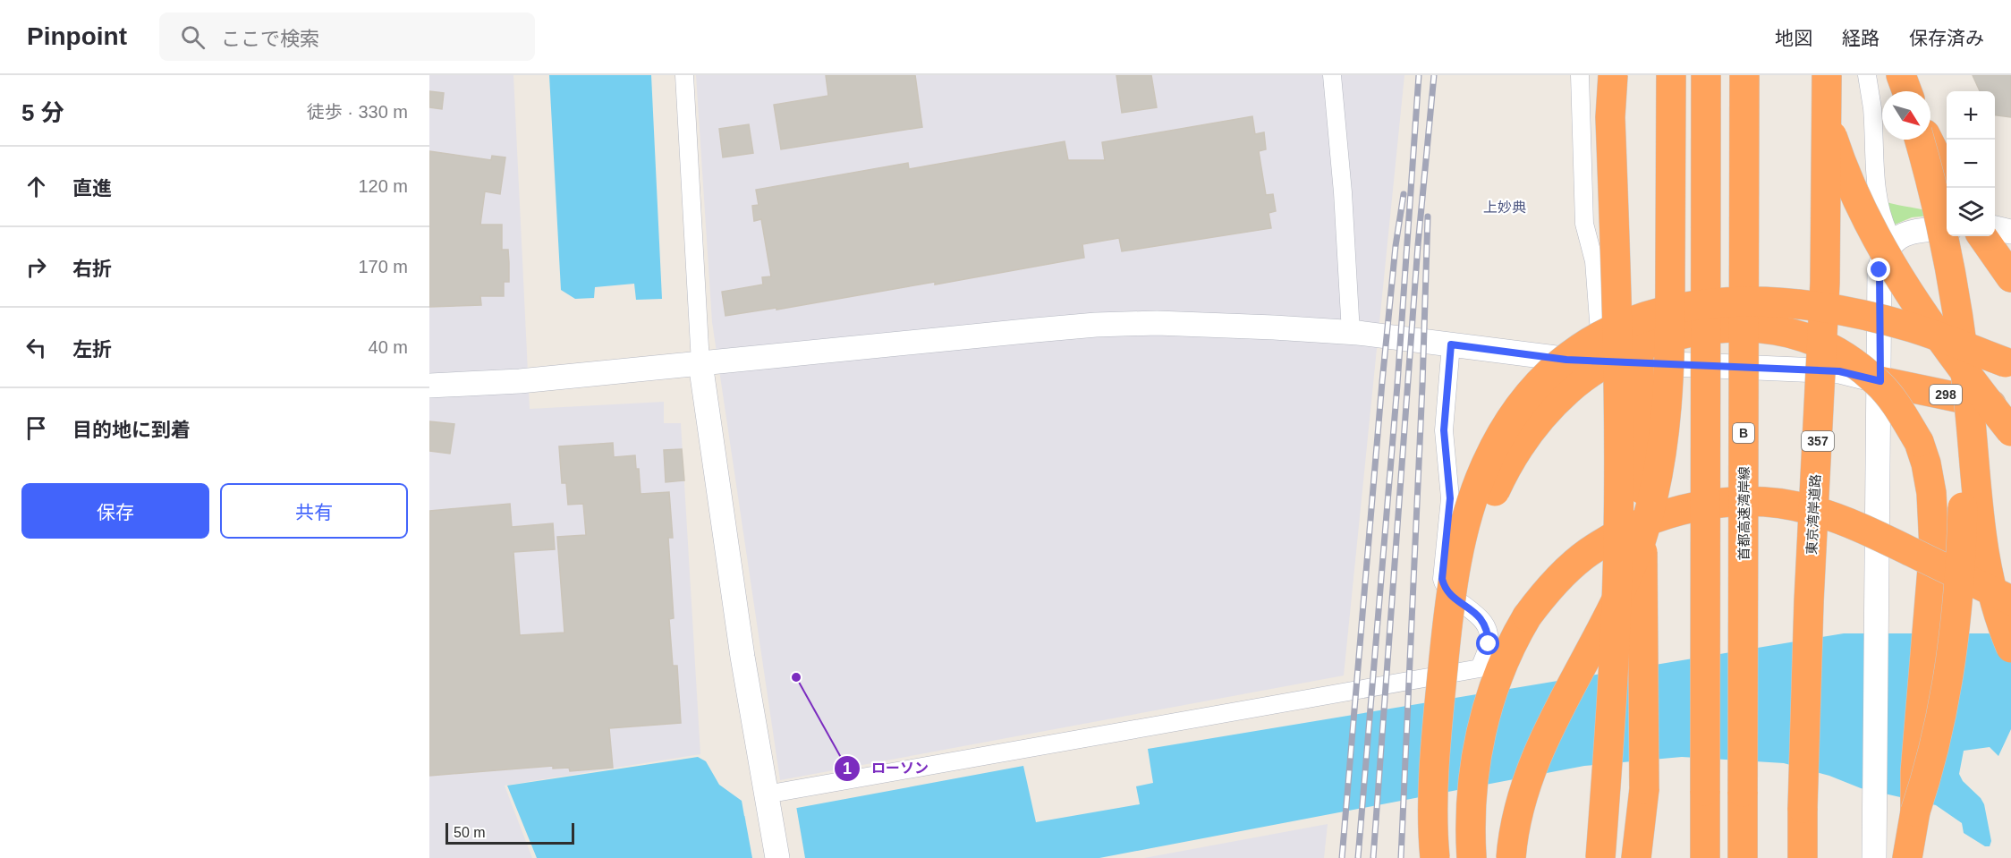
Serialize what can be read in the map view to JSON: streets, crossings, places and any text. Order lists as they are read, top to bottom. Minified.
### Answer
{"streets":{"highway":["298","B","357","首都高速湾岸線","東京湾岸道路"]},"districts":["上妙典"],"places":["ローソン"],"scale_bar":"50 m","north":"bottom right","page":{"header":"Pinpoint","search":"ここで検索","nav":["地図","経路","保存済み"],"heading":["5 分","徒歩 · 330 m"],"map_buttons":["+","−"],"list":[["直進","120 m"],["右折","170 m"],["左折","40 m"],"目的地に到着"],"buttons":["保存","共有"],"scale":"50 m"}}
